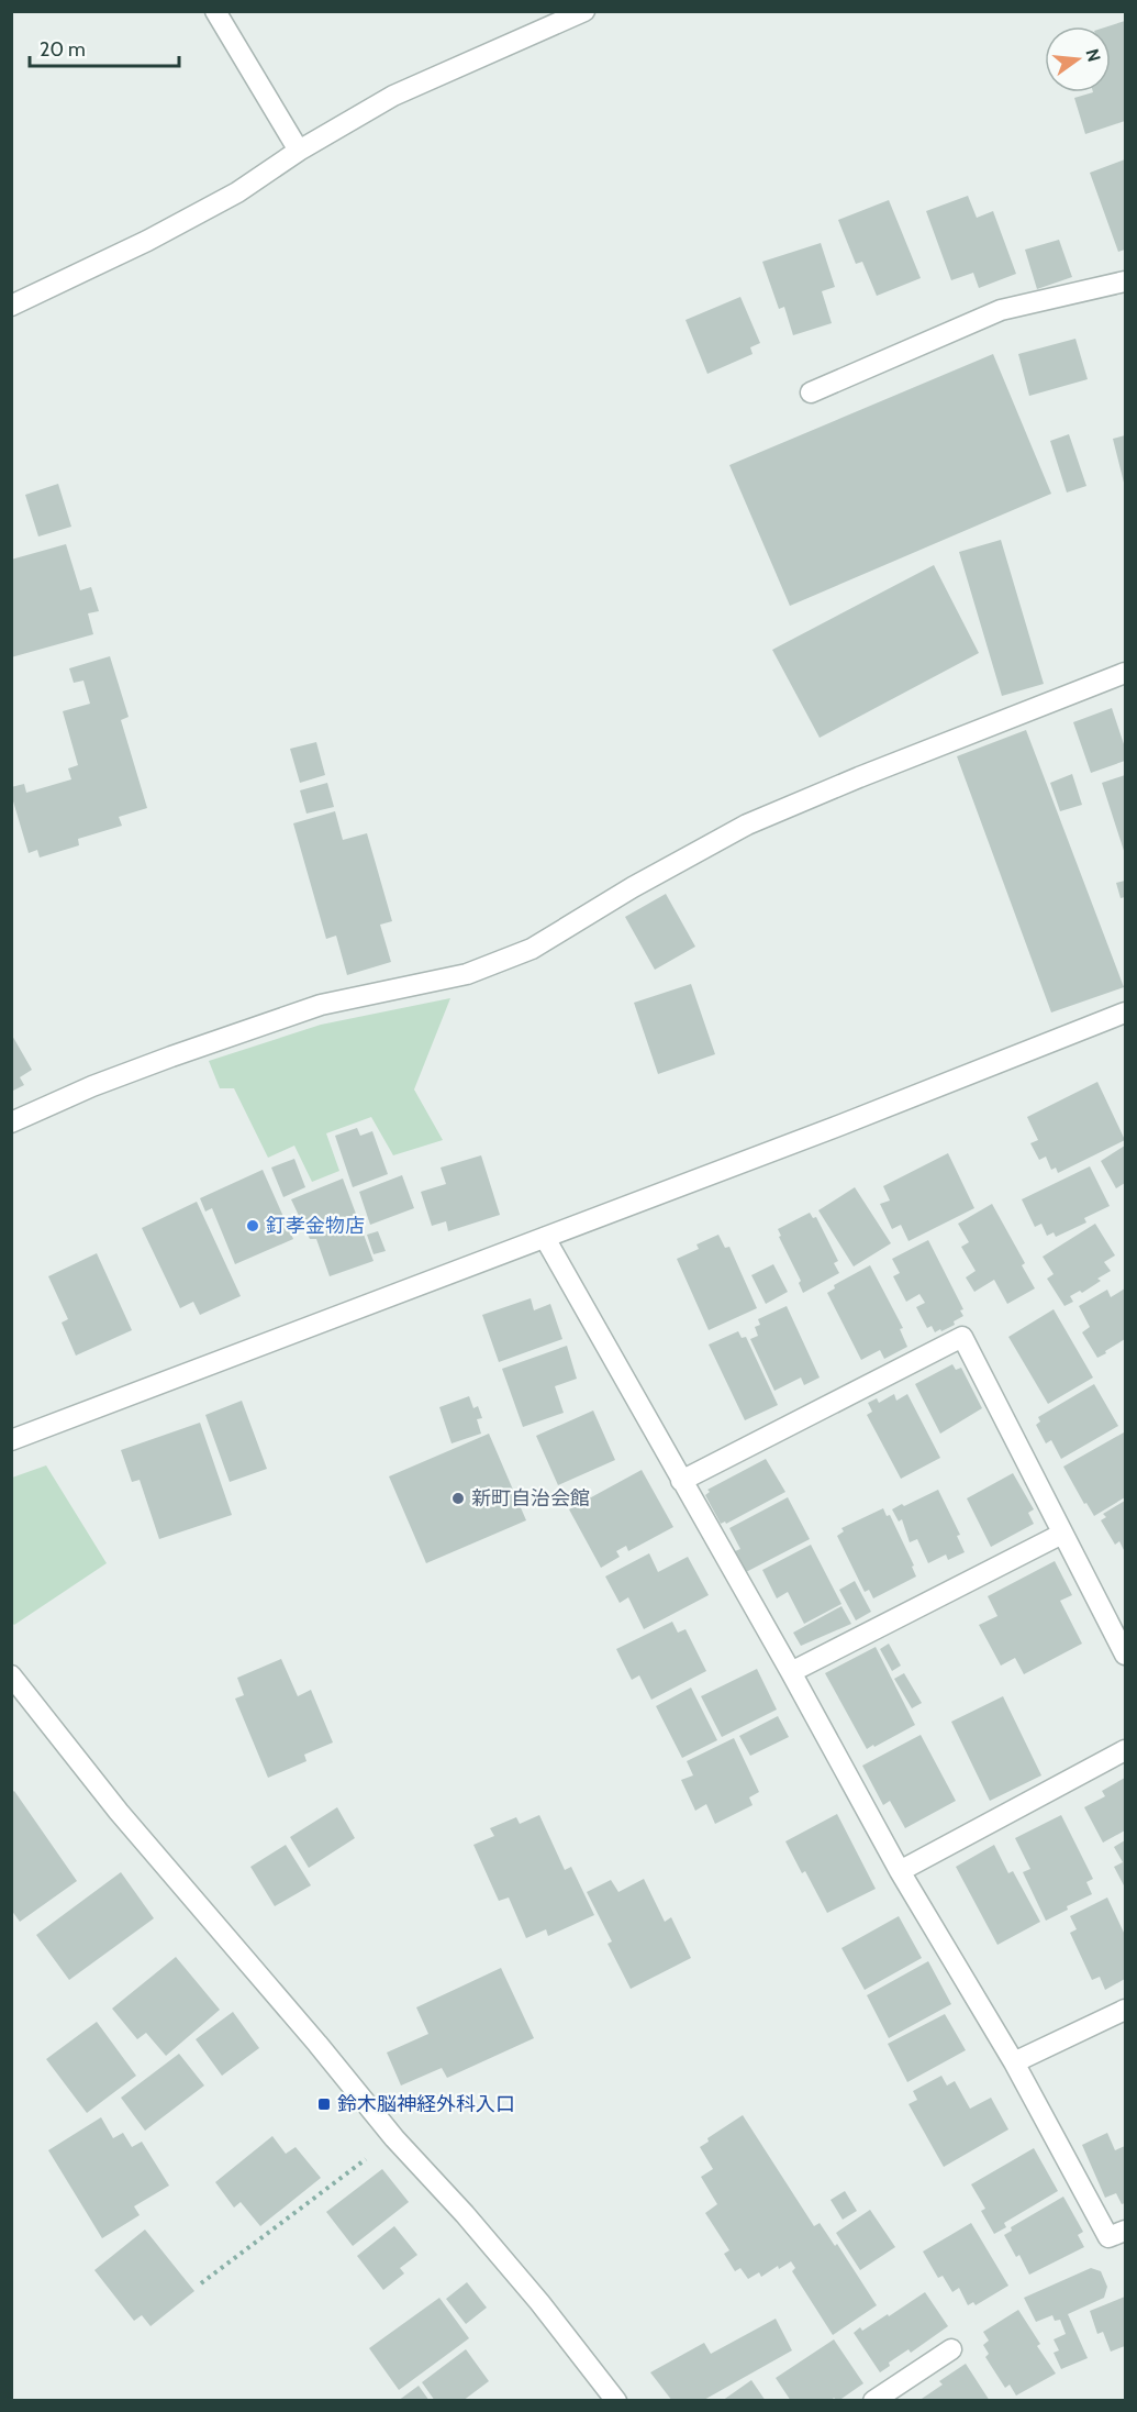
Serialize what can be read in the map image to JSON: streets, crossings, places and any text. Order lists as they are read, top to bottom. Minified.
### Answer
{"places":{"other":["釘孝金物店","新町自治会館"],"transit":["鈴木脳神経外科入口"]},"scale_bar":"20 m","north":"right"}
